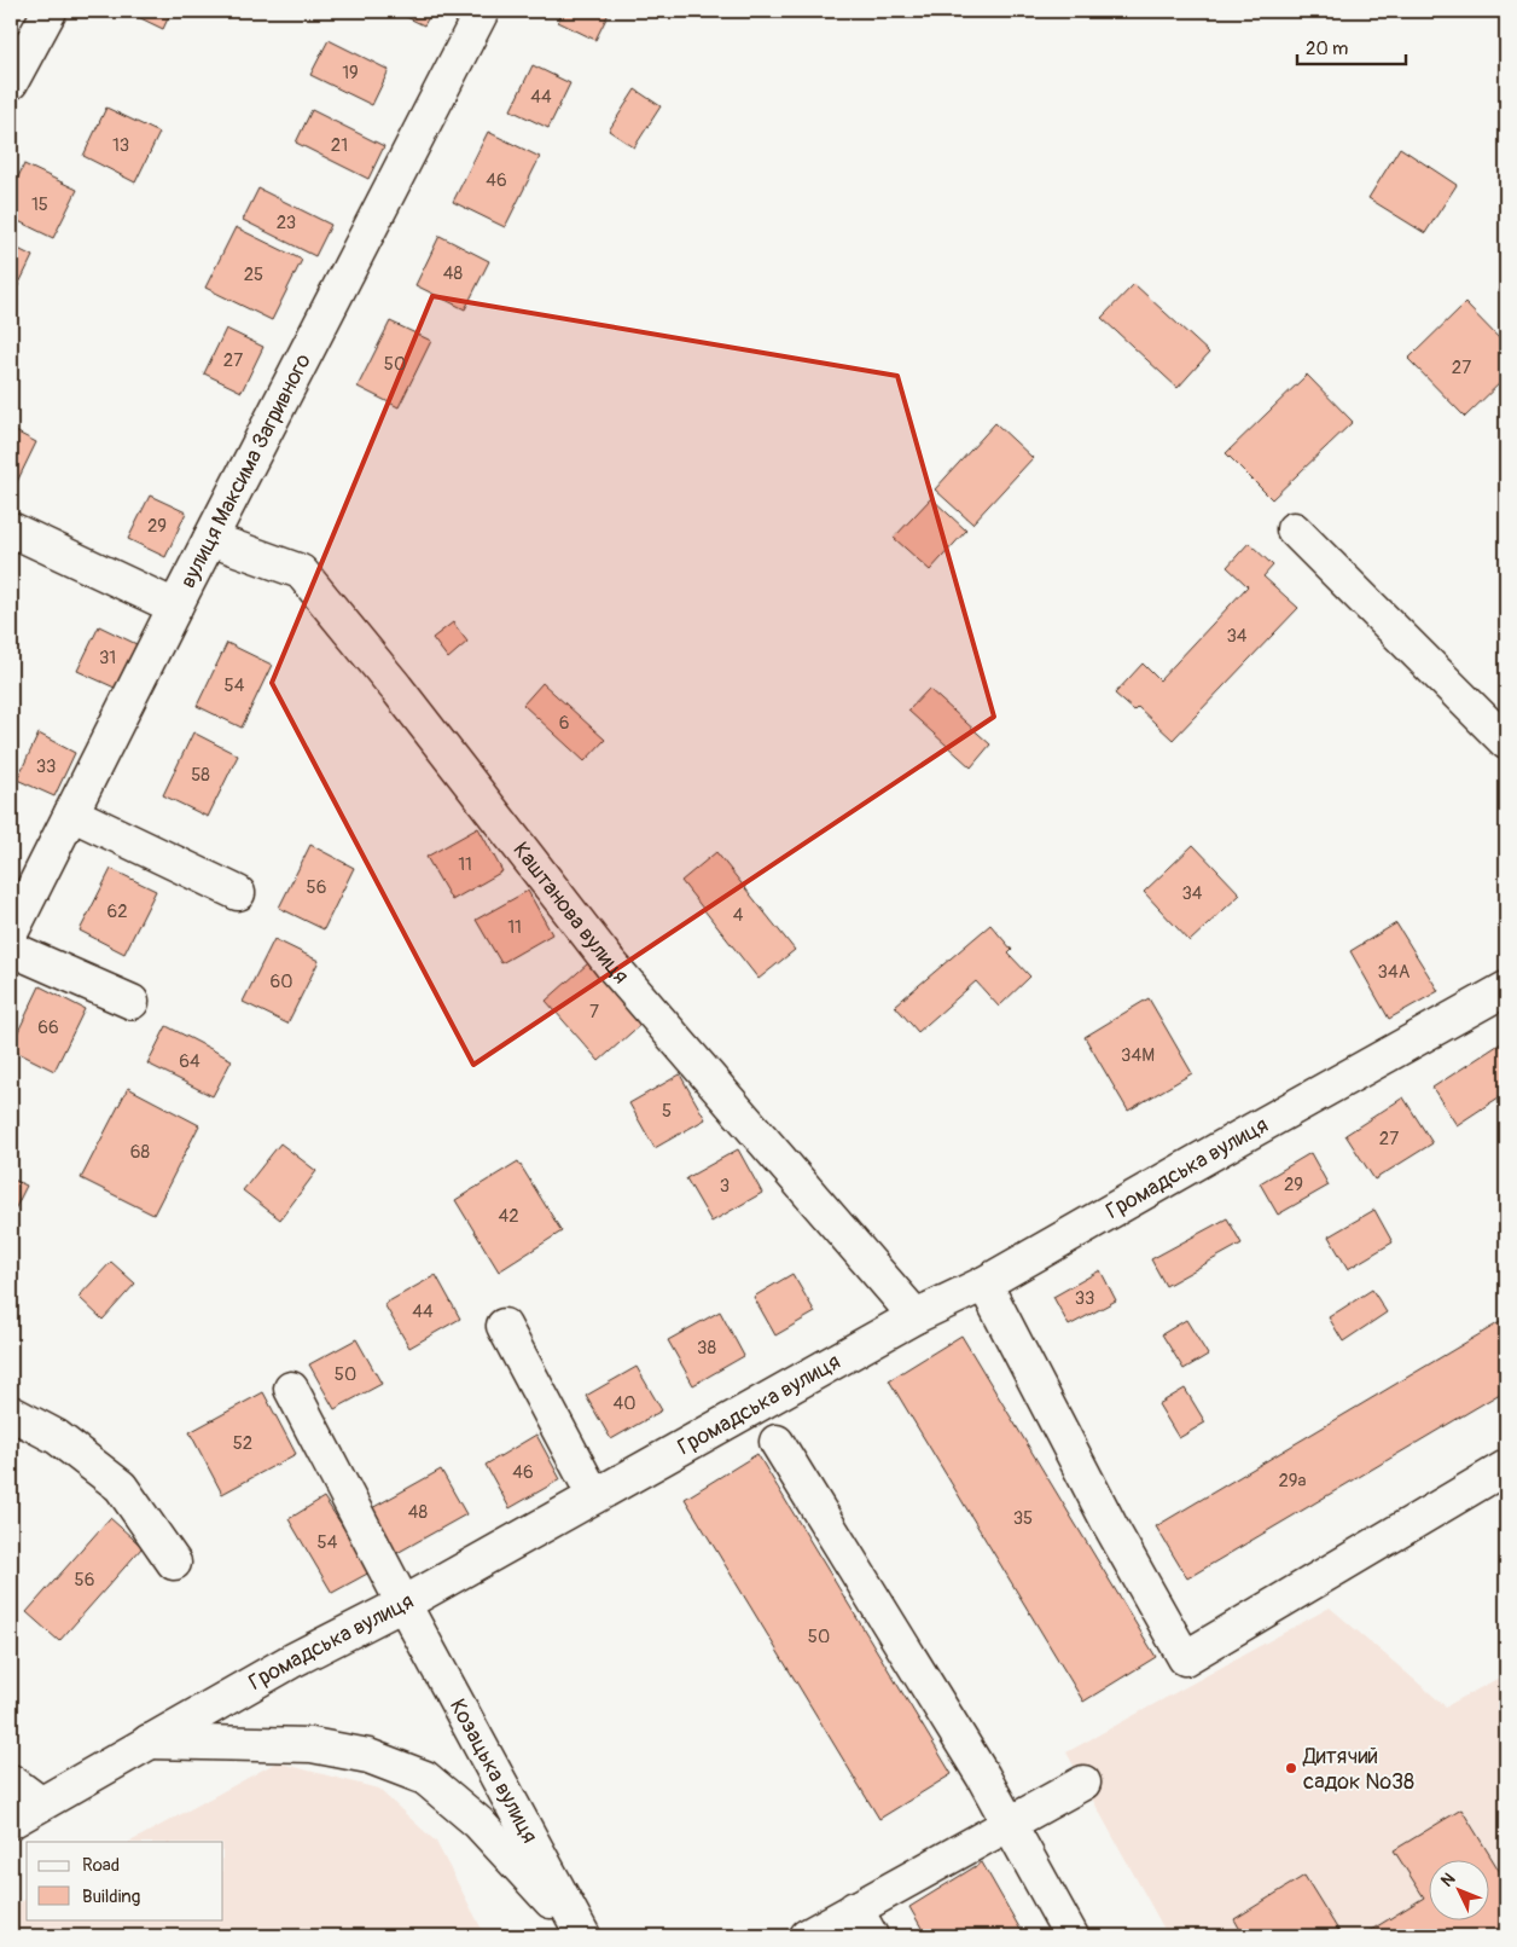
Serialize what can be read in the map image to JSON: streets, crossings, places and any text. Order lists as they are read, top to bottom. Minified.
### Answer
{"streets":{"street":["вулиця Максима Загривного","Каштанова вулиця","Громадська вулиця","Козацька вулиця"]},"crossings":[["вулиця Максима Загривного","Каштанова вулиця"],["Каштанова вулиця","Громадська вулиця"],["Громадська вулиця","Козацька вулиця"]],"places":["Дитячий садок №38"],"house_numbers":["19","44","13","21","46","15","23","48","25","27","50","27","29","34","31","54","6","33","58","11","56","34","62","4","11","34А","60","7","66","34М","64","5","27","68","29","3","42","33","44","38","50","40","52","46","29а","48","35","54","56","50"],"legend":["Road","Building"],"scale_bar":"20 m","north":"top left"}
